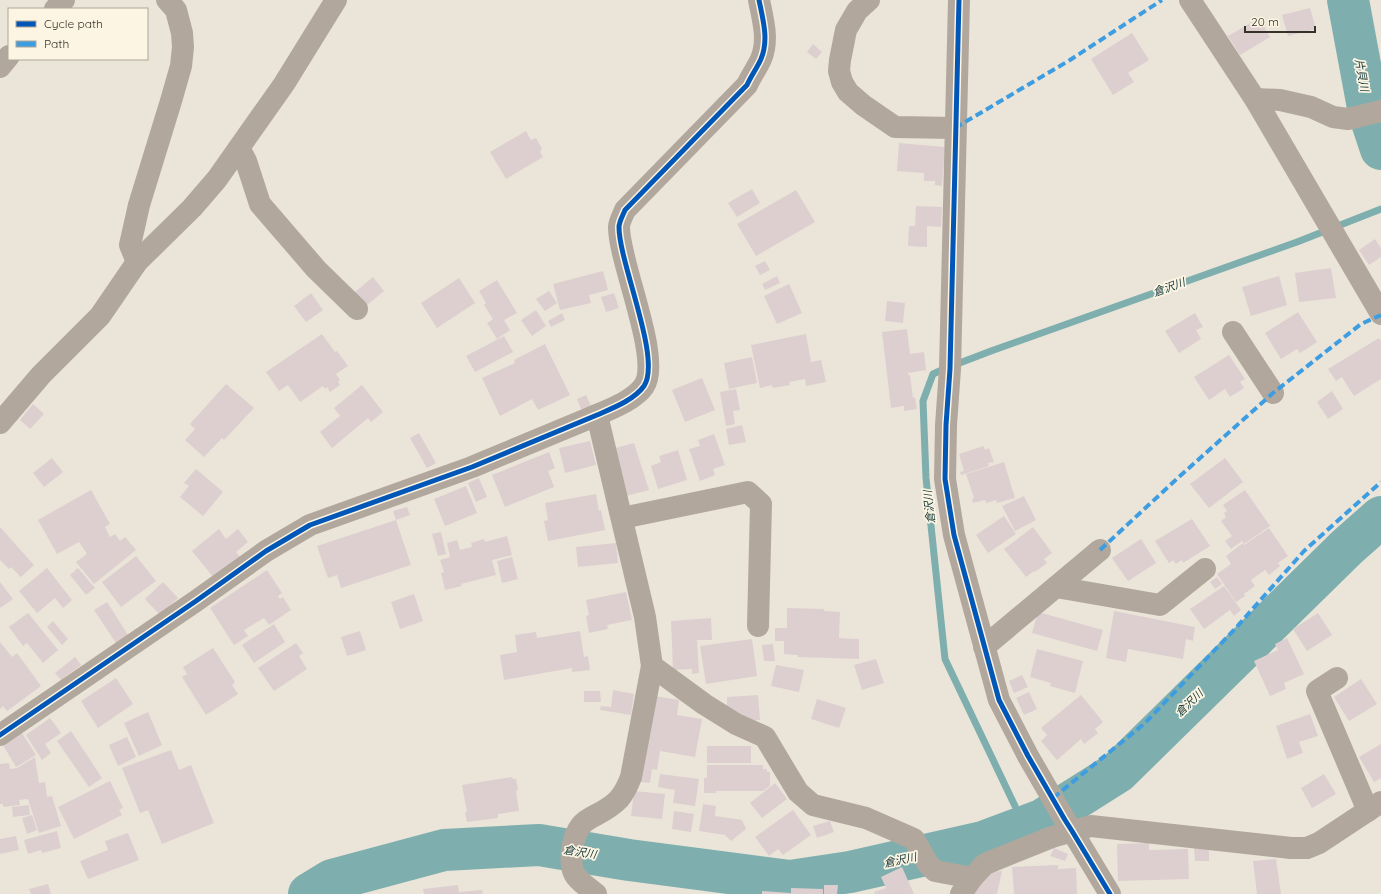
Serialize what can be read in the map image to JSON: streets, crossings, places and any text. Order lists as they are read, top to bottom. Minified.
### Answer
{"water":["片貝川","倉沢川"],"legend":["Cycle path","Path"],"scale_bar":"20 m"}
